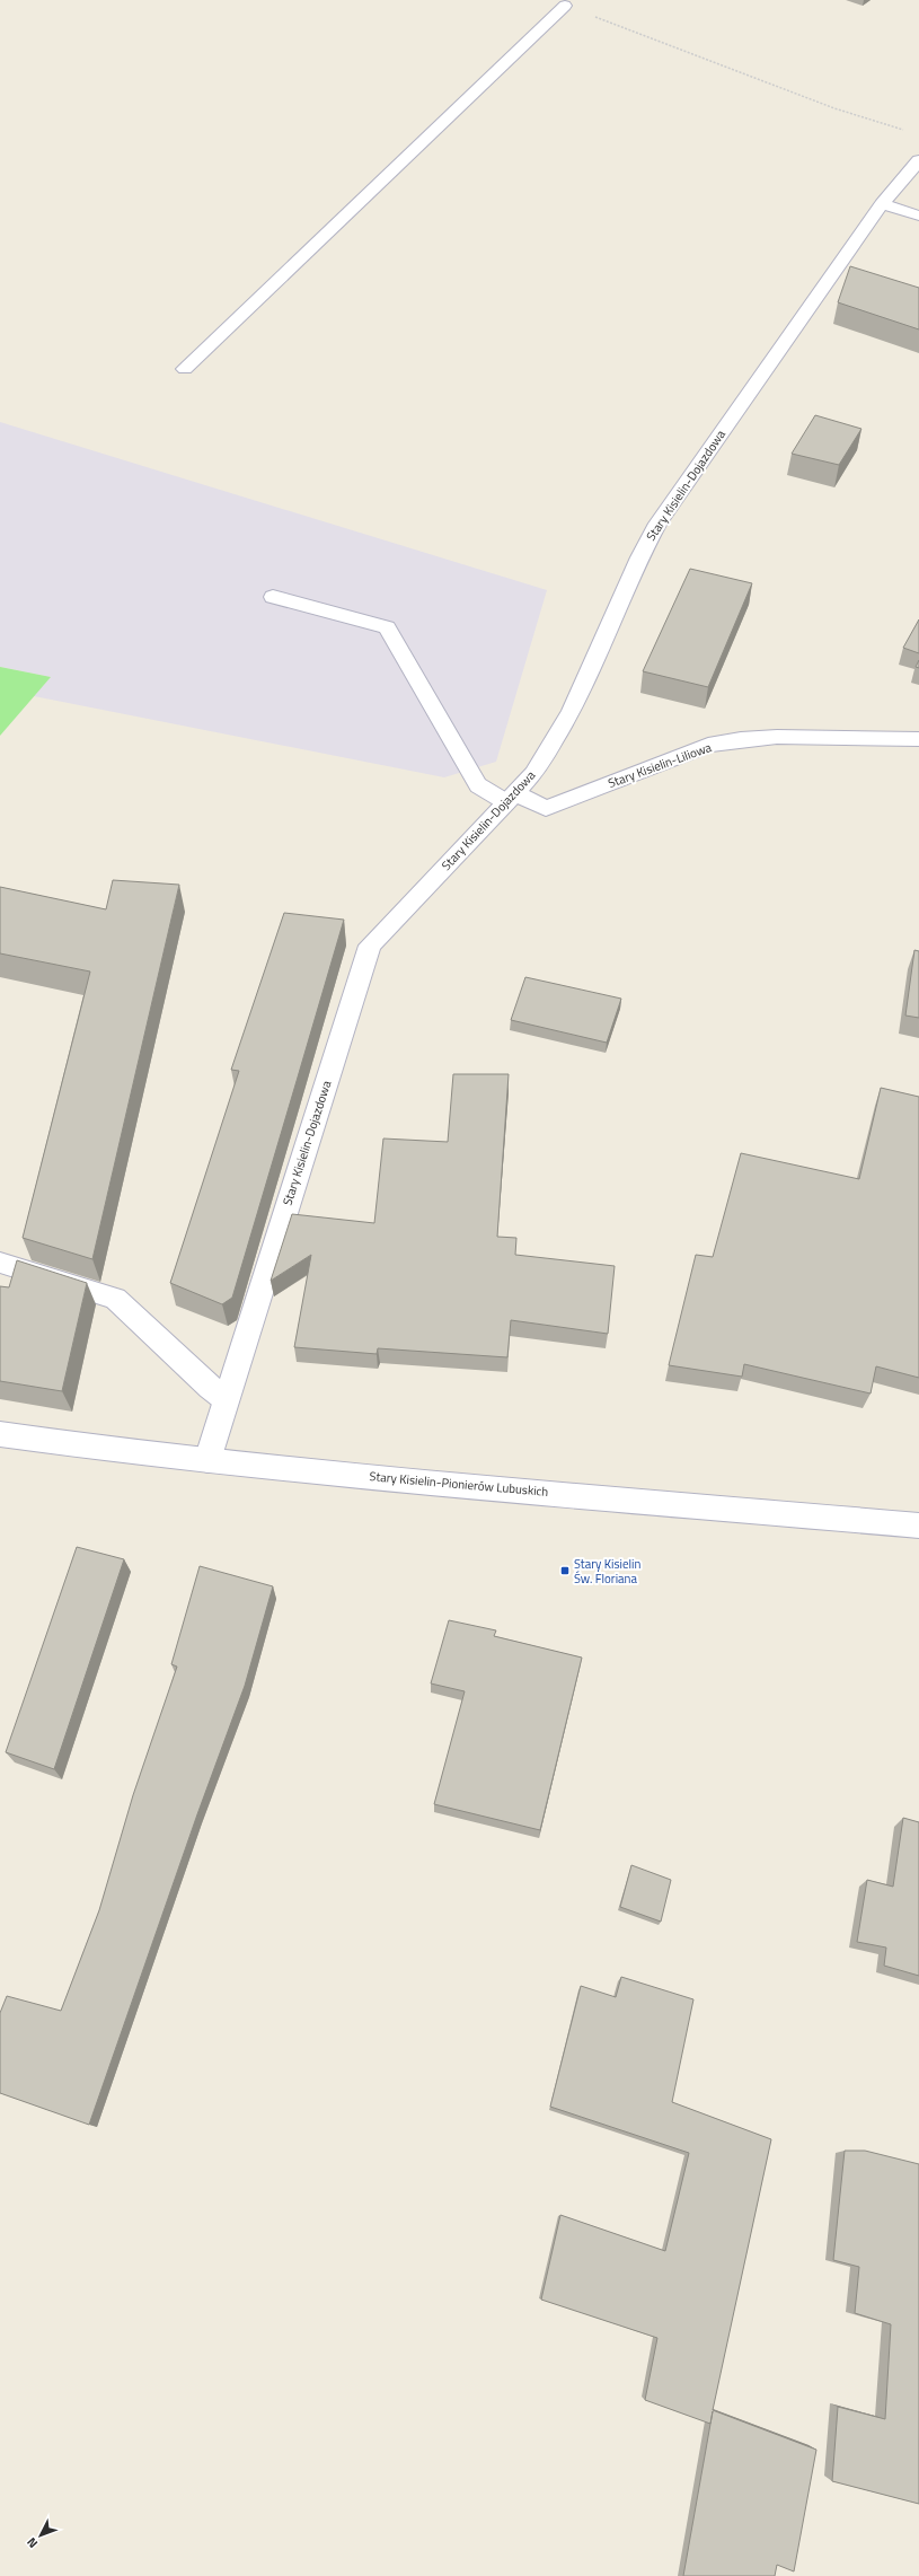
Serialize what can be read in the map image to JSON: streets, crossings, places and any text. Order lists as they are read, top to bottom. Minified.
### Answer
{"streets":{"street":["Stary Kisielin-Dojazdowa","Stary Kisielin-Liliowa","Stary Kisielin-Pionierów Lubuskich"]},"crossings":[["Stary Kisielin-Dojazdowa","Stary Kisielin-Liliowa"],["Stary Kisielin-Dojazdowa","Stary Kisielin-Pionierów Lubuskich"]],"places":{"transit":["Stary Kisielin Św. Floriana"]},"north":"bottom left"}
